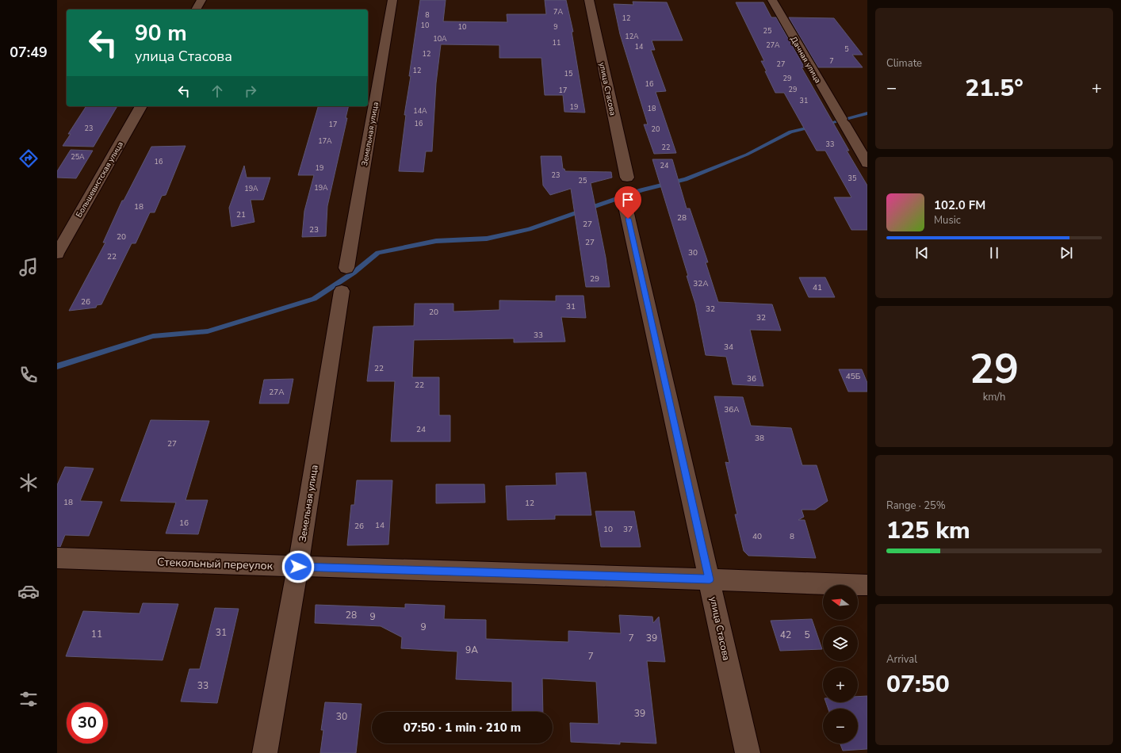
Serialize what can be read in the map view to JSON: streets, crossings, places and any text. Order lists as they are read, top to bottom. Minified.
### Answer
{"streets":{"street":["Дачная улица","улица Стасова","Земельная улица","Большевистская улица","Стекольный переулок"]},"crossings":[["улица Стасова","Стекольный переулок"],["Земельная улица","Стекольный переулок"]],"house_numbers":["7А","8","12","10","10","9","25","12А","10А","11","27А","14","5","12","7","27","12","15","29","16","29","17","31","19","18","14А","16","17","23","20","17А","33","22","25А","16","24","19","23","35","25","19А","19А","18","21","28","27","23","20","27","30","22","29","32А","41","26","31","32","20","32","33","34","22","45Б","36","22","27А","36А","24","38","27","18","12","16","14","26","10","37","40","8","28","9","9","31","11","42","5","7","39","9А","7","33","39","30"],"north":"left","page":{"tabs":"07:49","tile":["Climate",["29","km/h"],["Range · 25%","125 km"],["Arrival","07:50"]],"turn":["90 m","улица Стасова"],"heat":["−","21.5°","+"],"song":["102.0 FM","Music"],"map_buttons":["+","−"],"limit":"30","trip":"07:50 · 1 min · 210 m"}}
